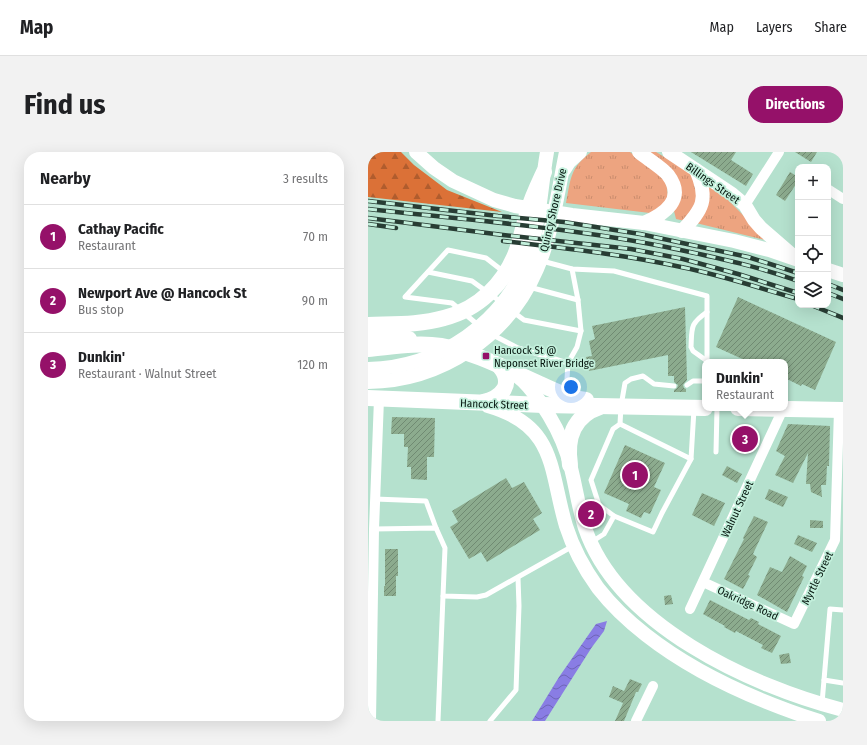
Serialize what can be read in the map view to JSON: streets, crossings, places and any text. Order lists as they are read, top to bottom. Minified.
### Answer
{"streets":{"main road":["Billings Street","Quincy Shore Drive","Hancock Street"],"street":["Walnut Street","Myrtle Street","Oakridge Road"]},"crossings":[["Walnut Street","Oakridge Road"],["Myrtle Street","Oakridge Road"]],"places":{"transit":["Hancock St @ Neponset River Bridge"]},"page":{"header":"Map","nav":["Map","Layers","Share"],"buttons":"Directions","title":"Find us","heading":["Nearby","3 results"],"map_buttons":["+","−"],"list":[{"mark":"1","name":"Cathay Pacific","note":"Restaurant","value":"70 m"},{"mark":"2","name":"Newport Ave @ Hancock St","note":"Bus stop","value":"90 m"},{"mark":"3","name":"Dunkin'","note":"Restaurant · Walnut Street","value":"120 m"}],"popup":["Dunkin'","Restaurant"],"pins":["3","1","2"]}}
